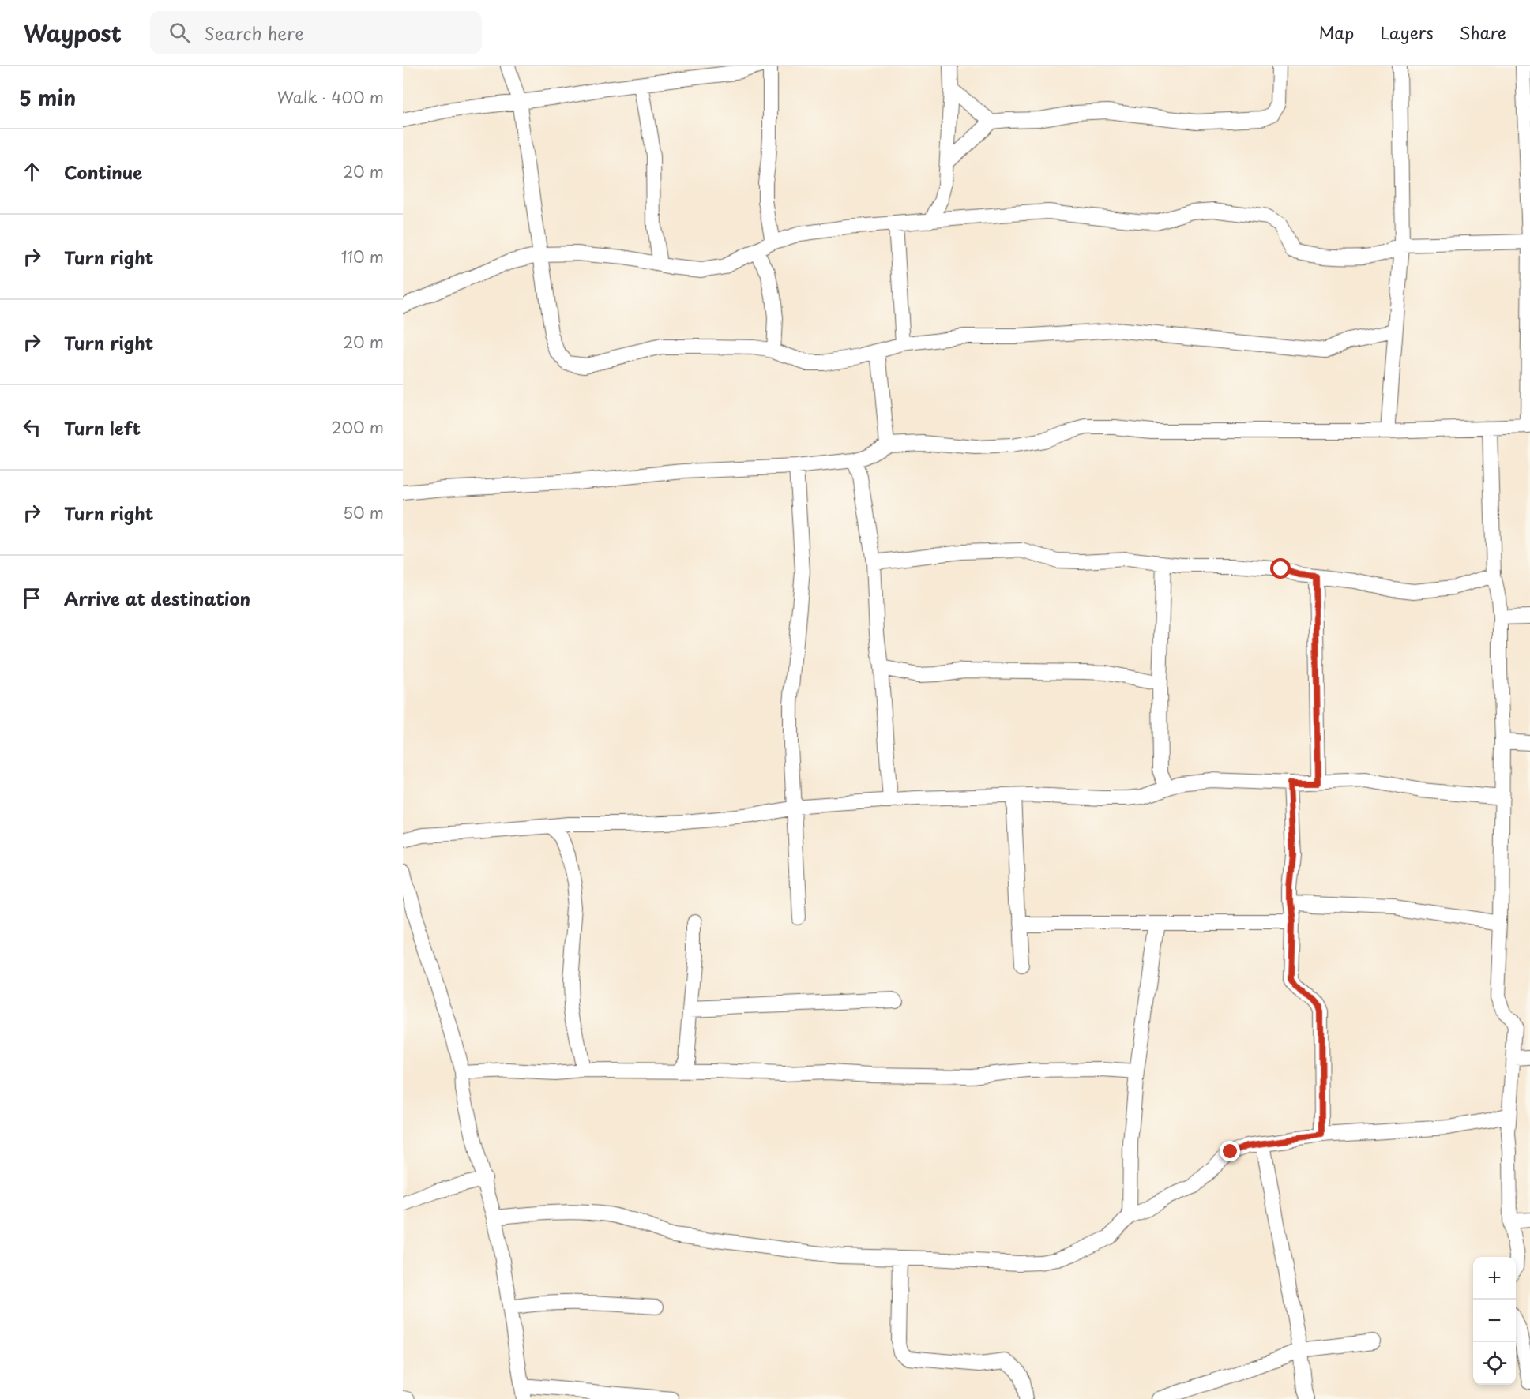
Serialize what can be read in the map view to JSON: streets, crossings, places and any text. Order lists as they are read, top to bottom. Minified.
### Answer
{"page":{"header":"Waypost","search":"Search here","nav":["Map","Layers","Share"],"heading":["5 min","Walk · 400 m"],"list":[["Continue","20 m"],["Turn right","110 m"],["Turn right","20 m"],["Turn left","200 m"],["Turn right","50 m"],"Arrive at destination"],"map_buttons":["+","−"]}}
